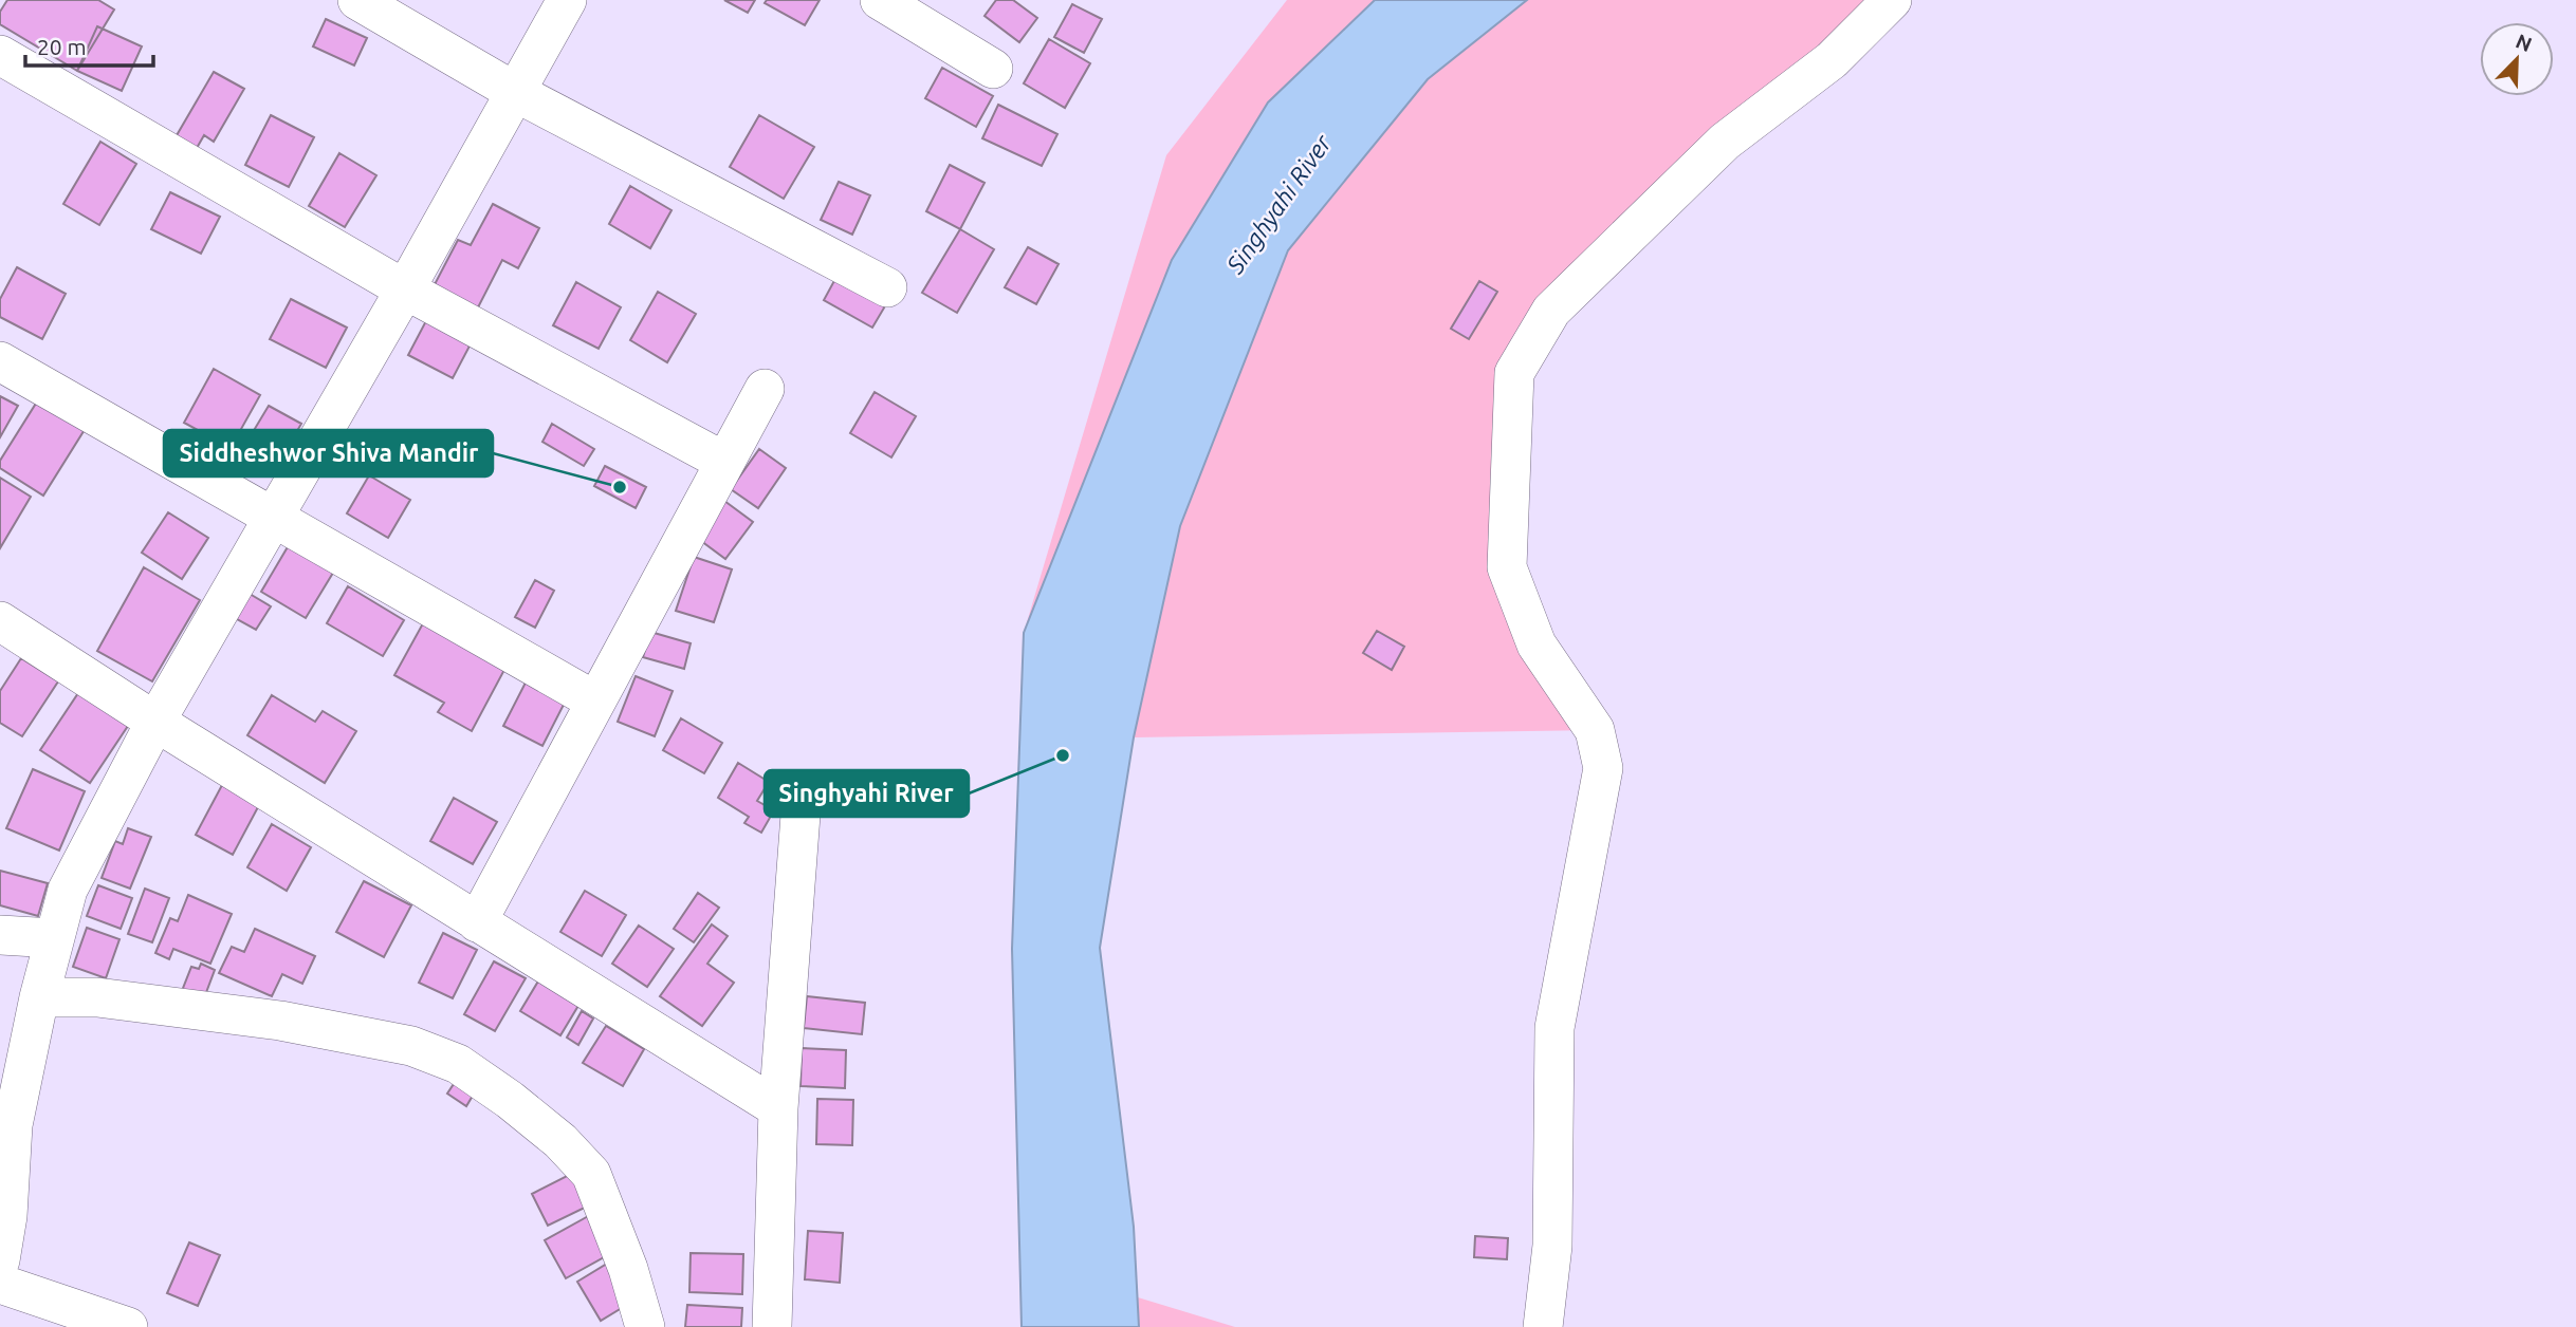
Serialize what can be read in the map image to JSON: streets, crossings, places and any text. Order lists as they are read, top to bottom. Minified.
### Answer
{"water":["Singhyahi River"],"places":["Siddheshwor Shiva Mandir","Singhyahi River"],"scale_bar":"20 m","north":"top right"}
